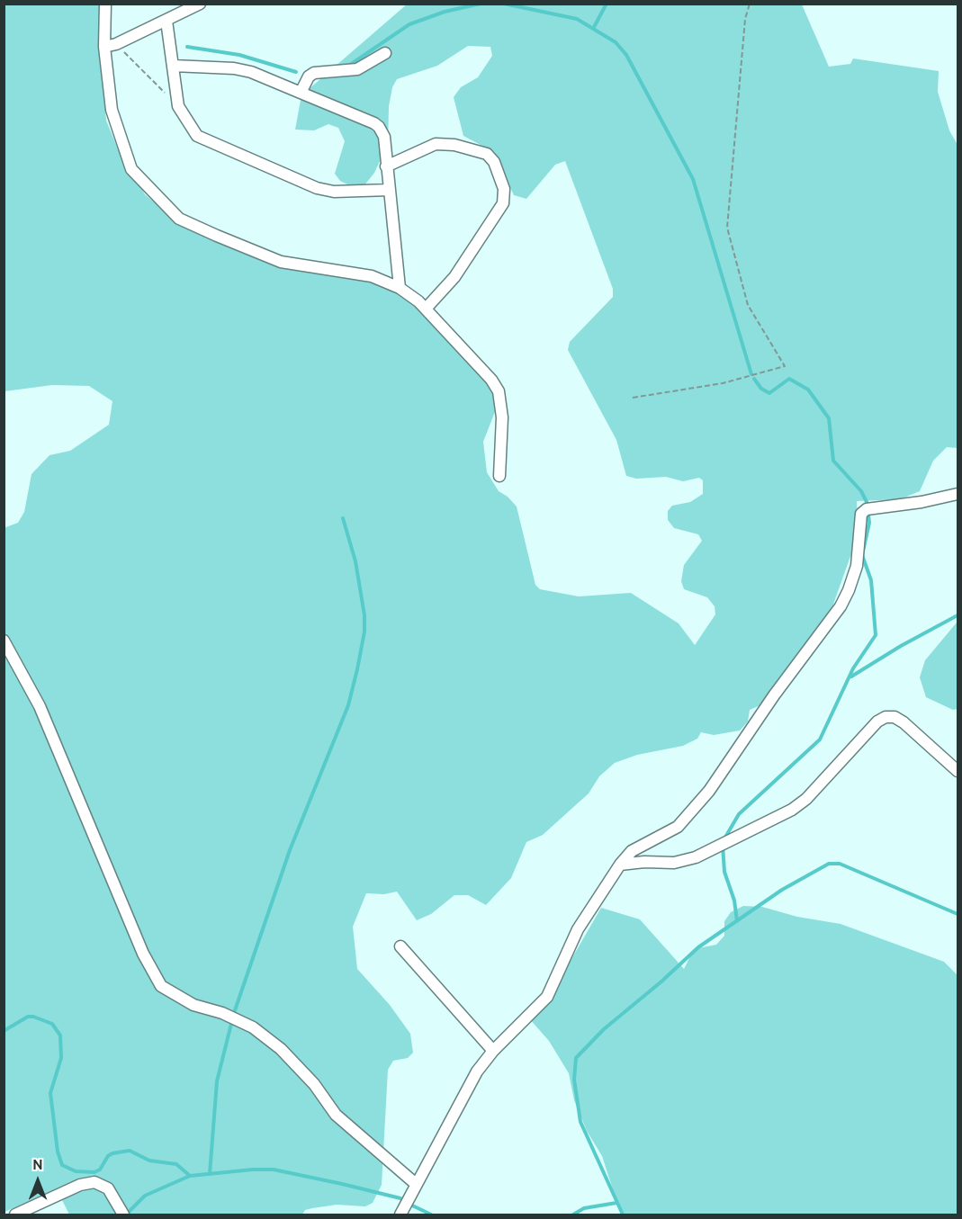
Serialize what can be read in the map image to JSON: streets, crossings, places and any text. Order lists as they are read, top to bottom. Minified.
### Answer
{"north":"top"}
